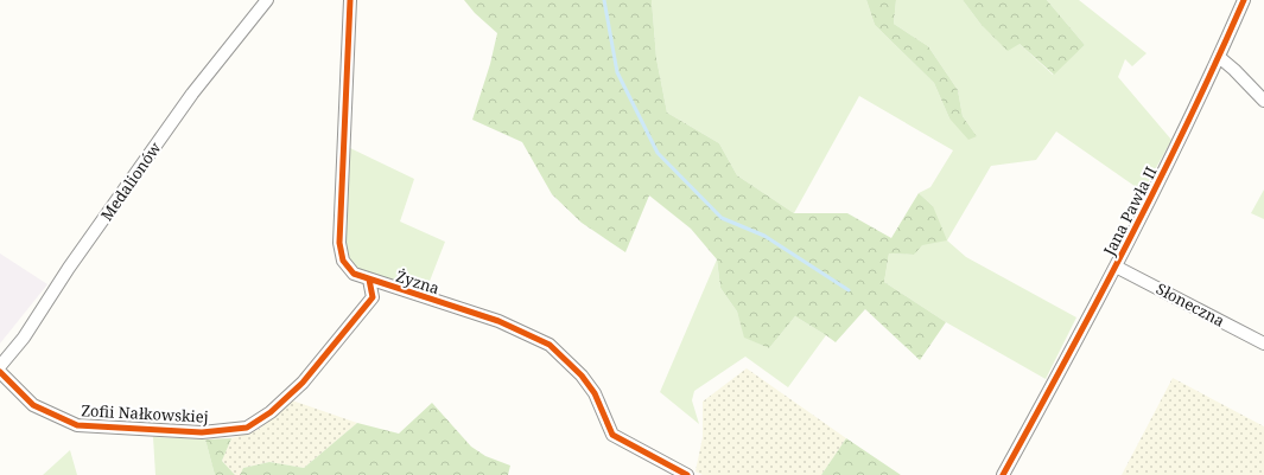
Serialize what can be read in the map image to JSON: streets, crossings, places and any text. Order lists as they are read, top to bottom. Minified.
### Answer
{"streets":{"street":["Medalionów","Jana Pawła II","Żyzna","Słoneczna","Zofii Nałkowskiej"]},"crossings":[["Jana Pawła II","Słoneczna"],["Żyzna","Zofii Nałkowskiej"]]}
